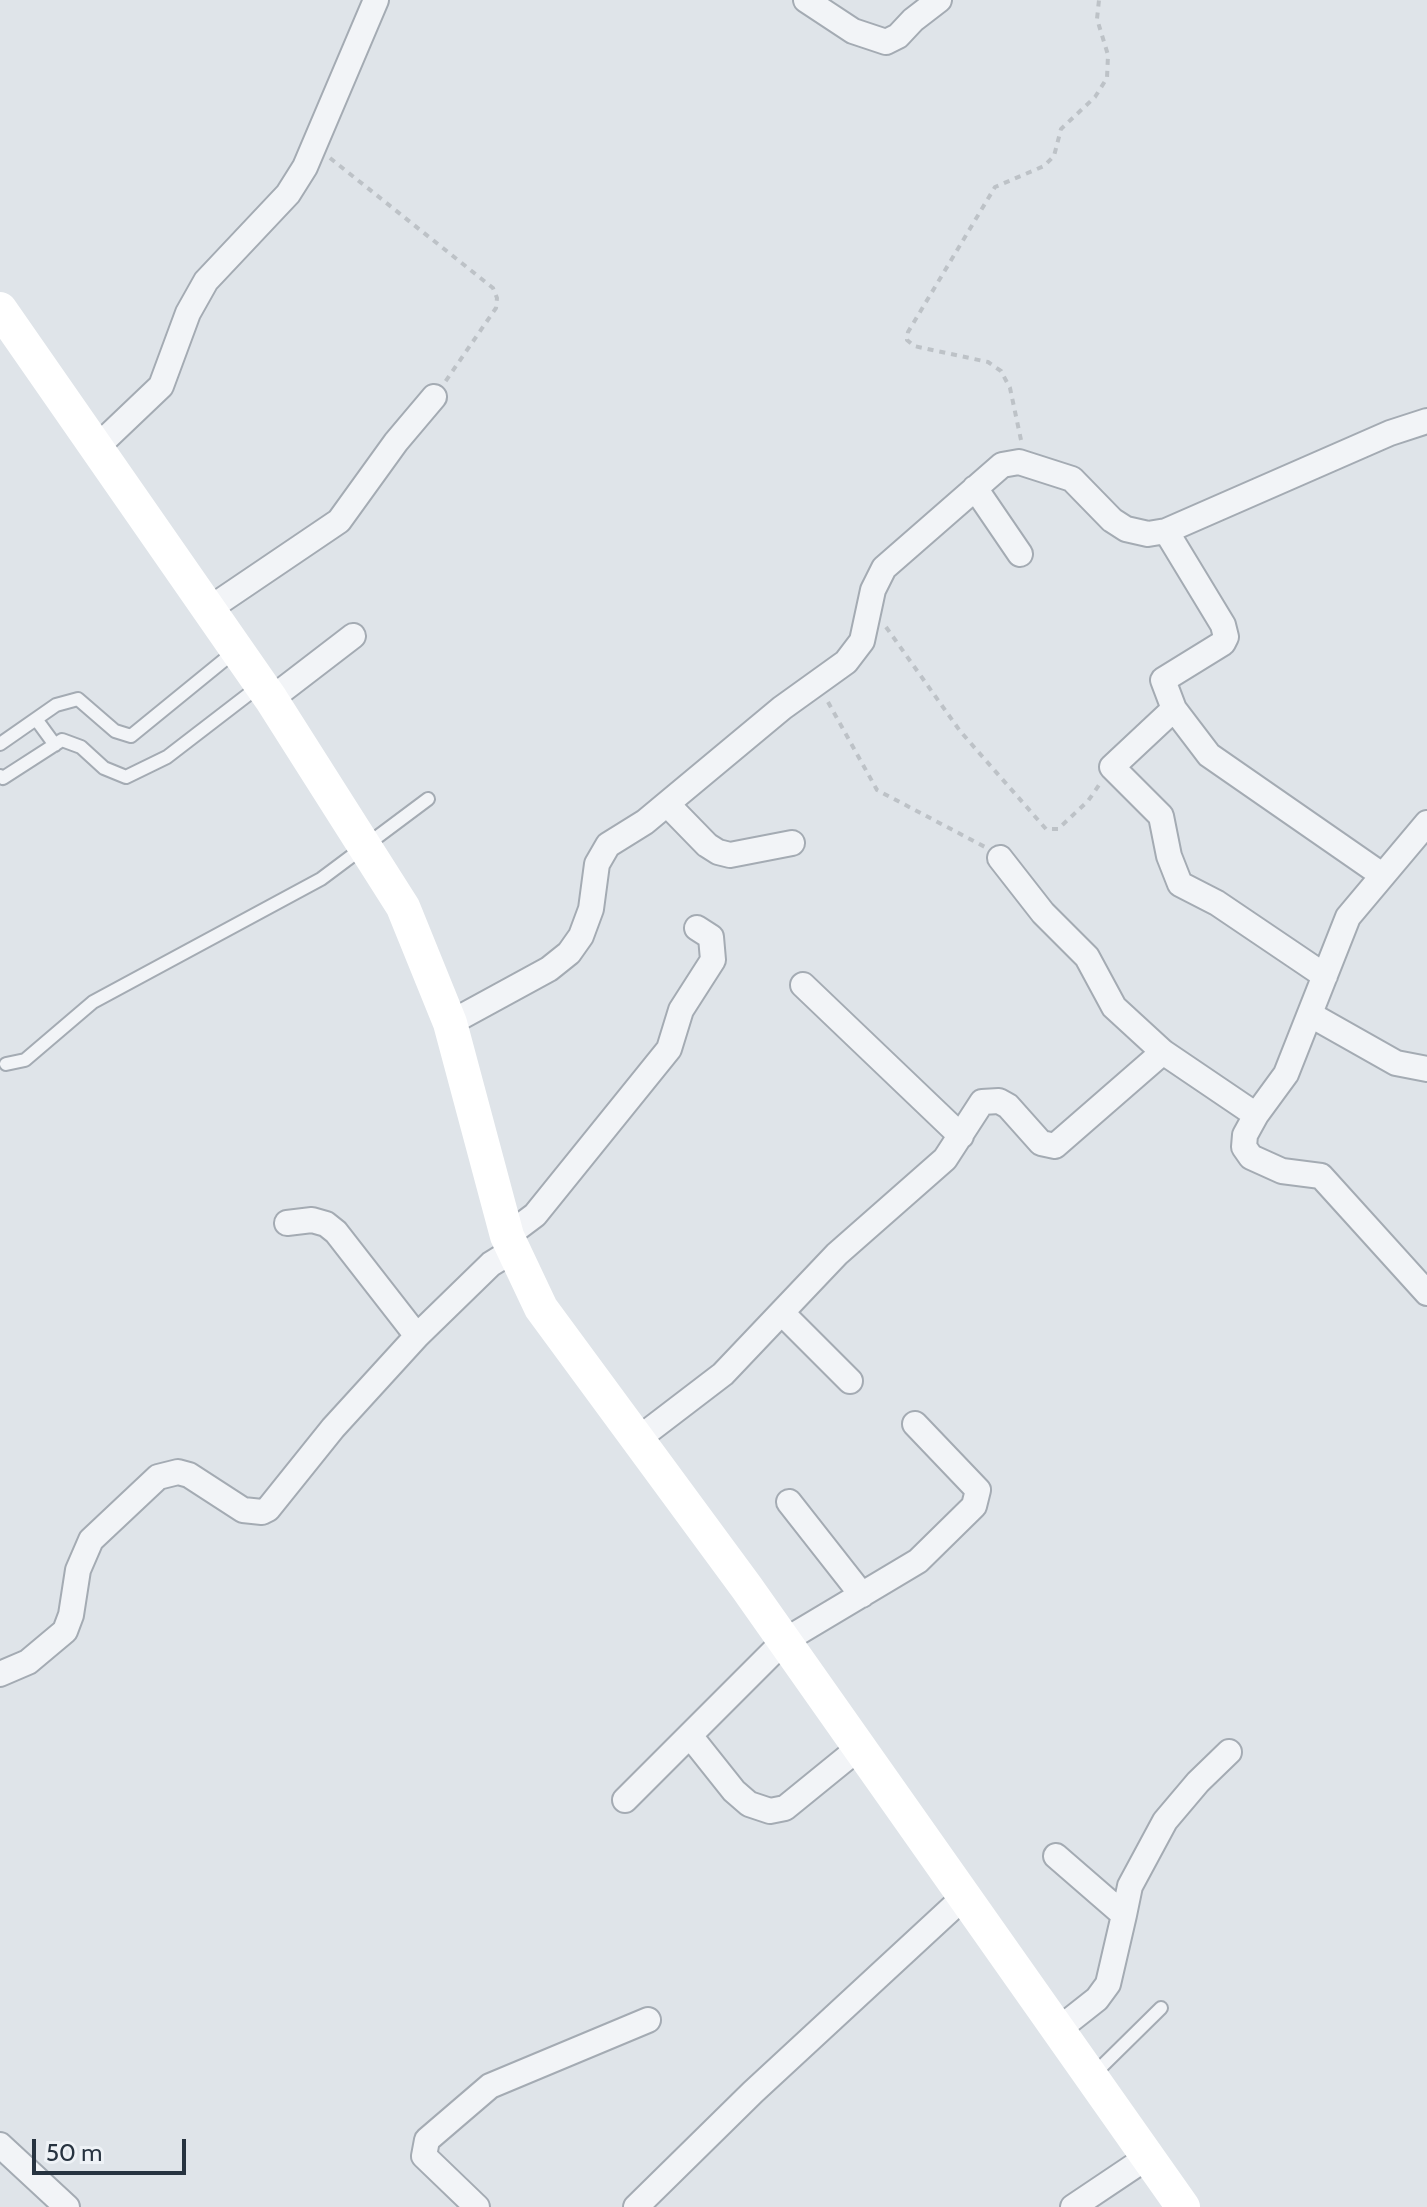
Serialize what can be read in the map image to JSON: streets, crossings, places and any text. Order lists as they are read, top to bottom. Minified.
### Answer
{"scale_bar":"50 m"}
